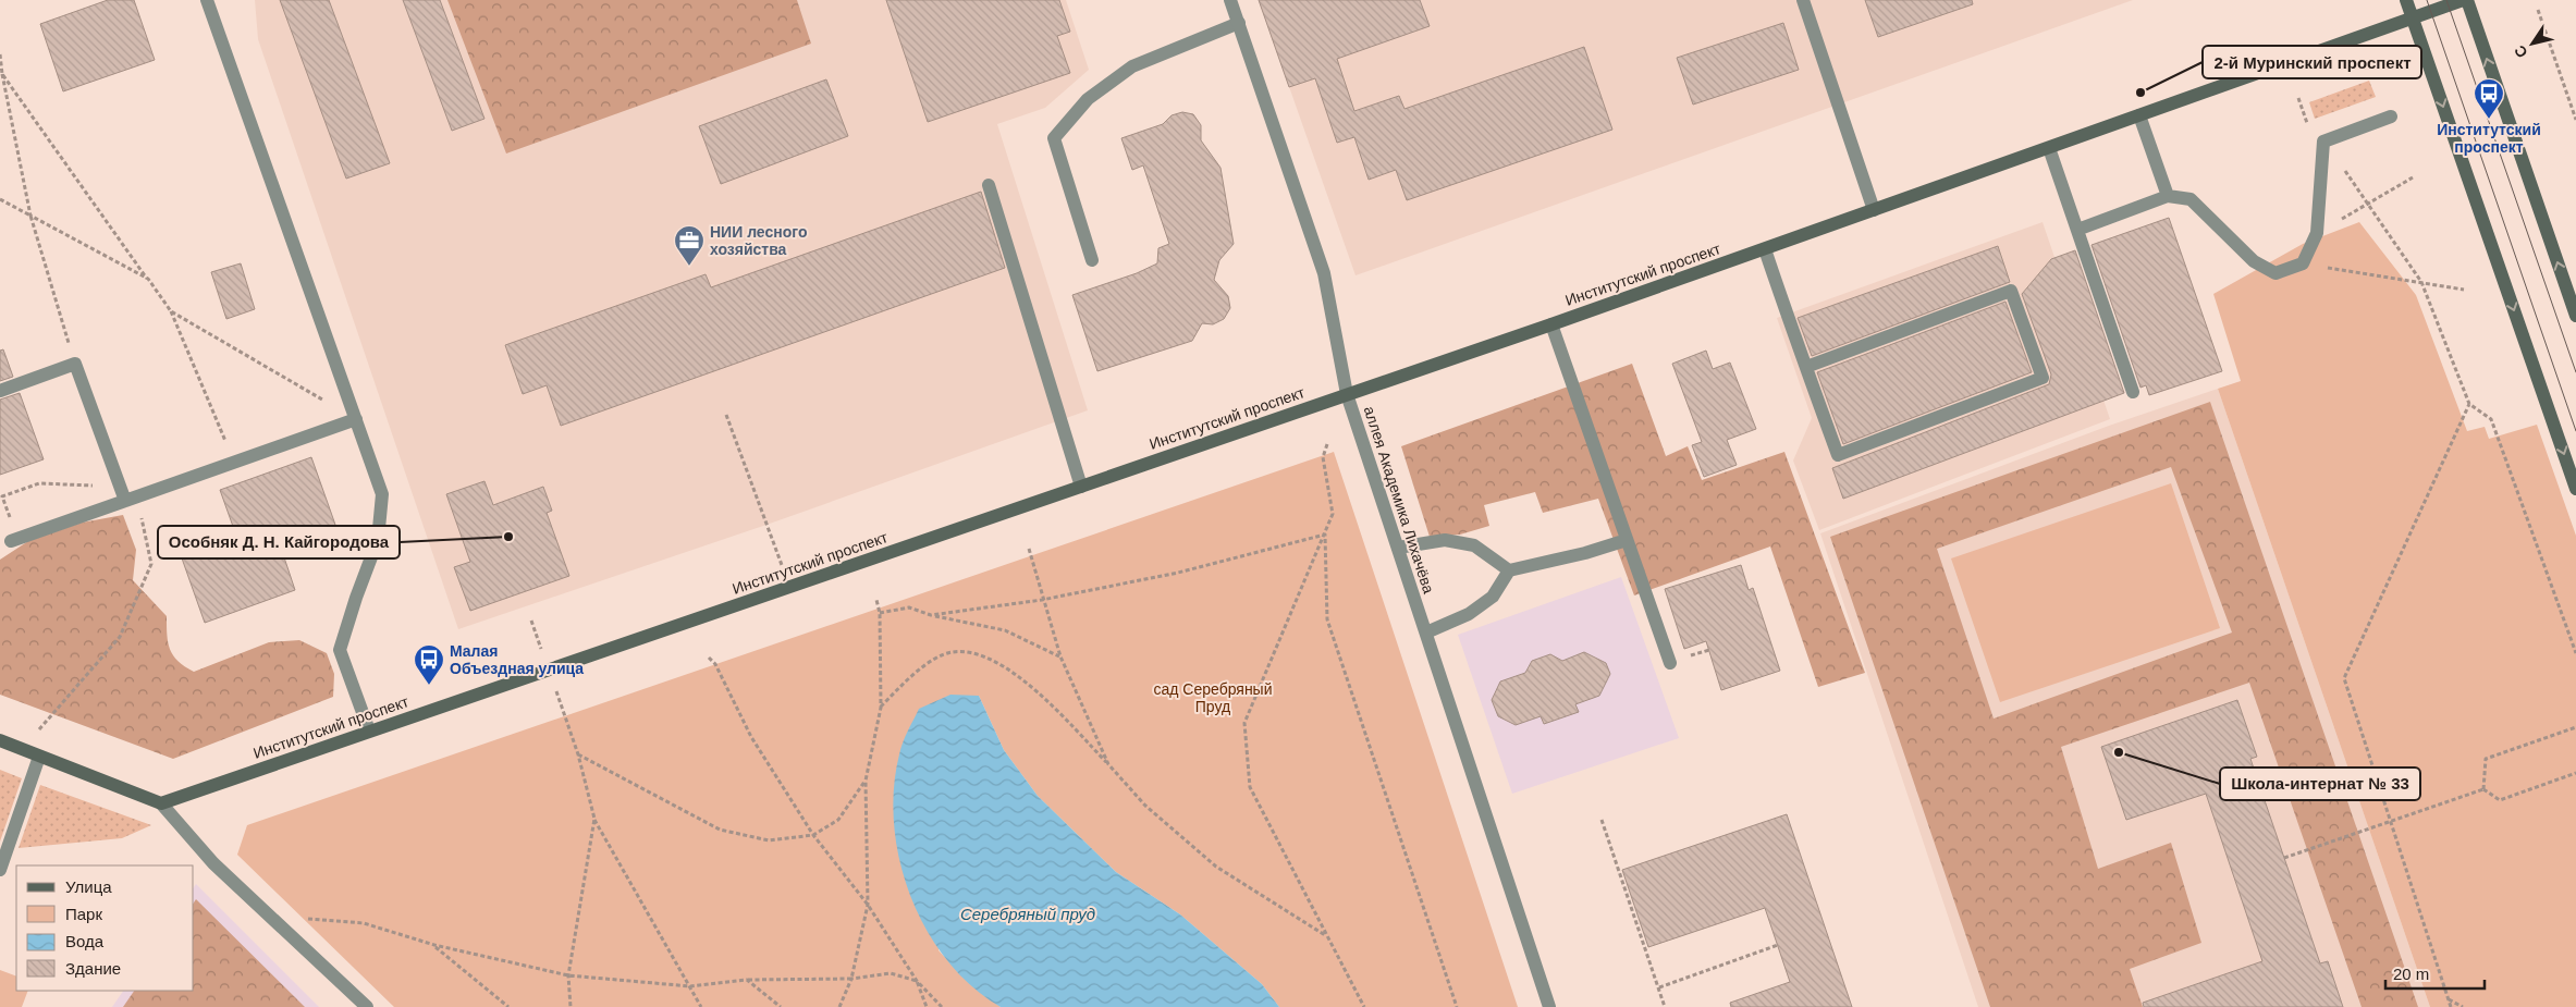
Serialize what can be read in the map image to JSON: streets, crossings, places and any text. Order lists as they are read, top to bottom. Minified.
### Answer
{"streets":{"street":["Институтский проспект","аллея Академика Лихачёва"]},"crossings":[["Институтский проспект","аллея Академика Лихачёва"]],"water":["Серебряный пруд"],"parks":["сад Серебряный Пруд"],"places":{"other":["2-й Муринский проспект","Особняк Д. Н. Кайгородова","Школа-интернат № 33"],"bus stop":["Институтский проспект","Малая Объездная улица"],"office":["НИИ лесного хозяйства"]},"legend":["Улица","Парк","Вода","Здание"],"scale_bar":"20 m","north":"bottom left"}
